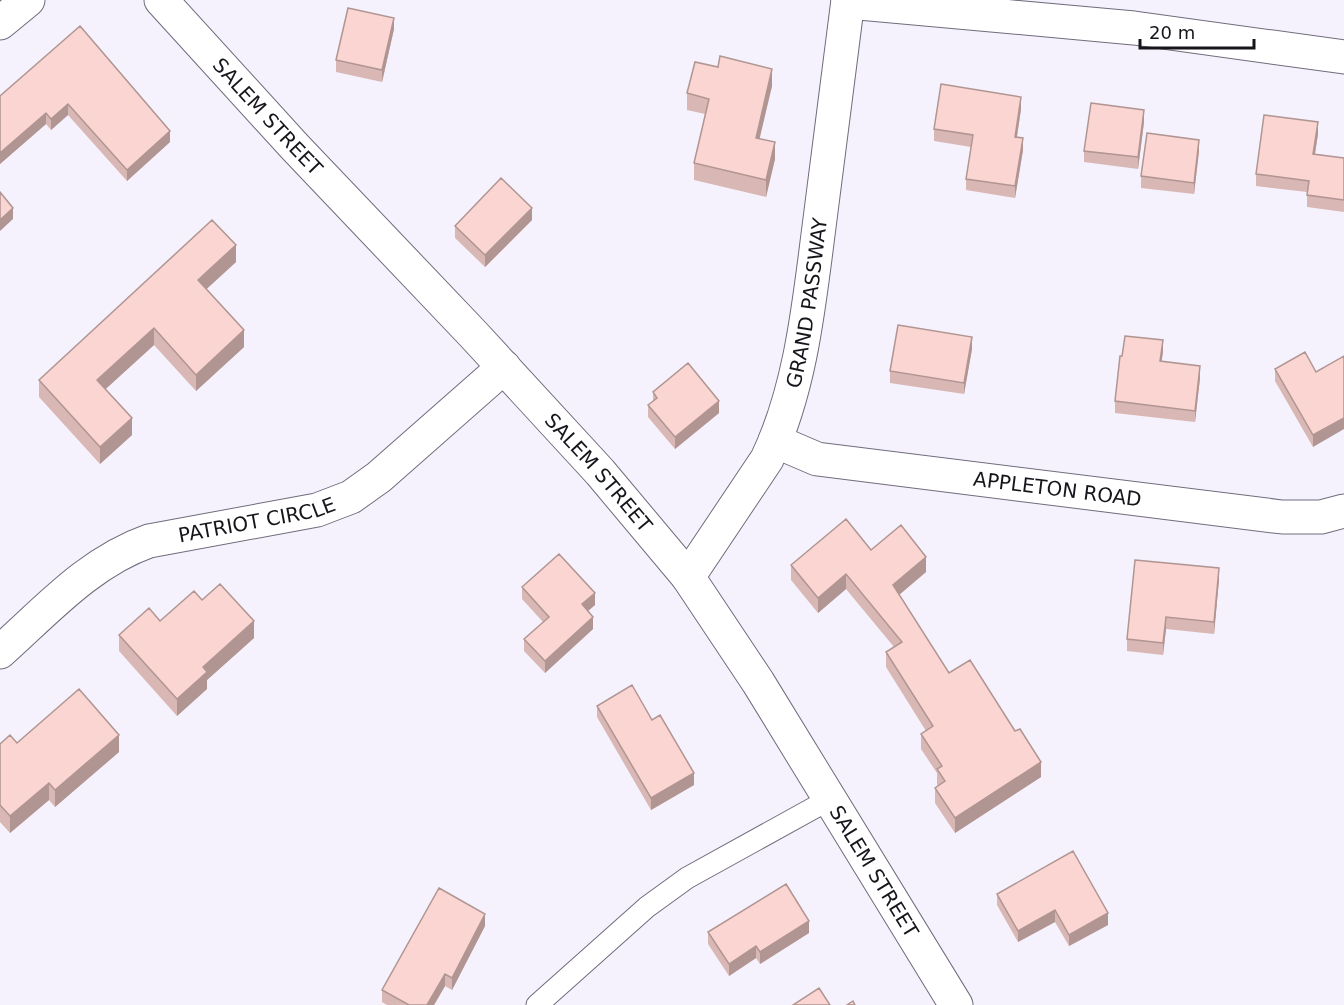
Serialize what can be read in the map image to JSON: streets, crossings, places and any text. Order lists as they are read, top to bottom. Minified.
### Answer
{"streets":{"street":["SALEM STREET","GRAND PASSWAY","APPLETON ROAD","PATRIOT CIRCLE"]},"crossings":[["SALEM STREET","GRAND PASSWAY"],["SALEM STREET","PATRIOT CIRCLE"],["GRAND PASSWAY","APPLETON ROAD"]],"scale_bar":"20 m"}
